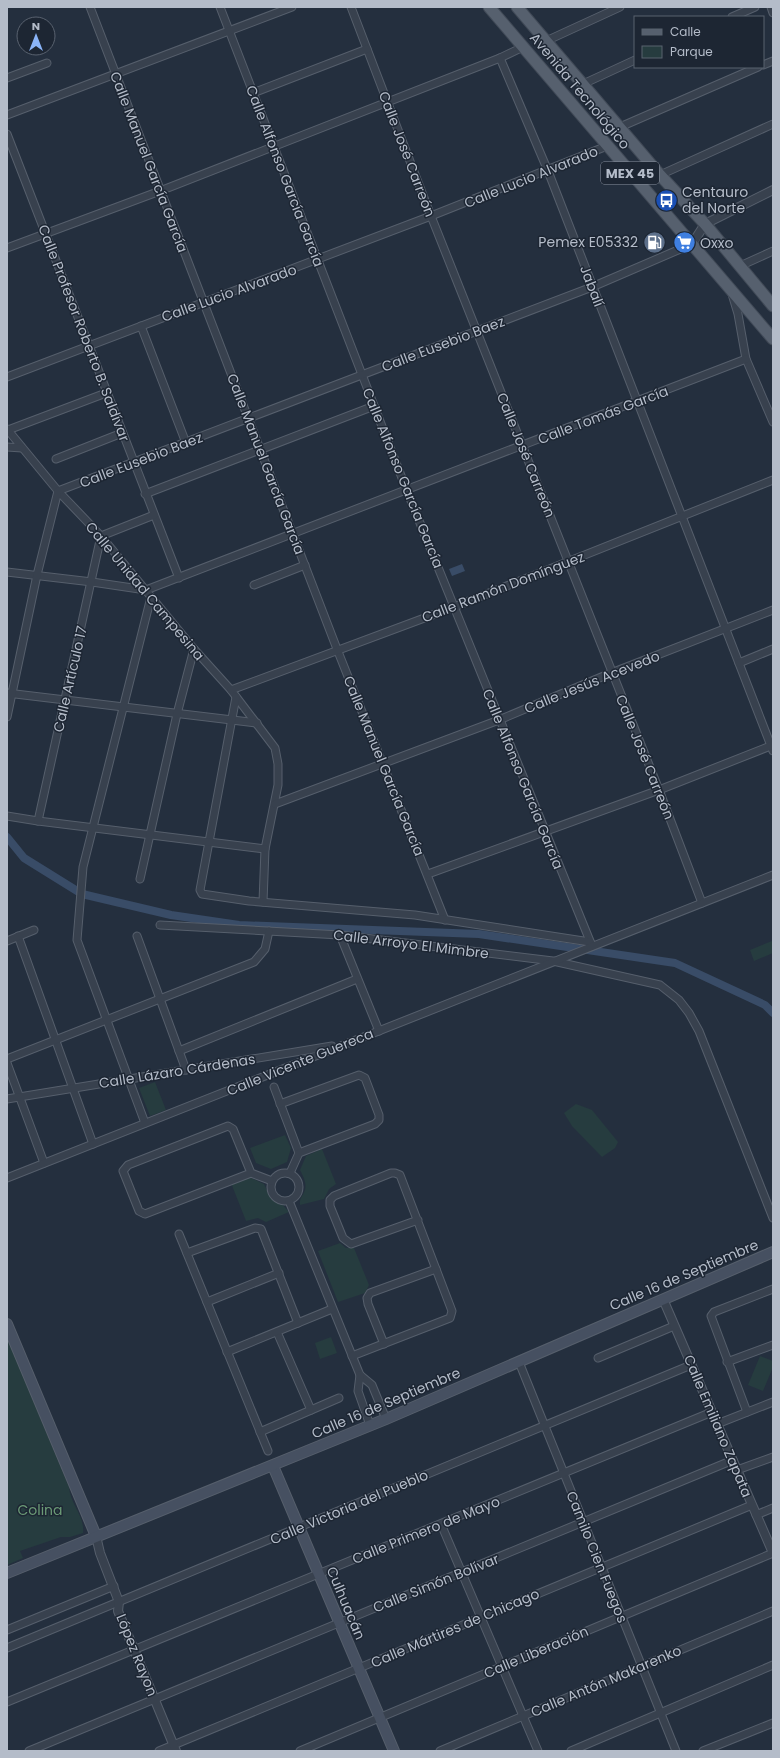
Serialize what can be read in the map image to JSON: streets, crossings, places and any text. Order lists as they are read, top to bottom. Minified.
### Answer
{"streets":{"main road":["Avenida Tecnológico","MEX 45","Calle 16 de Septiembre","Culhuacán"],"street":["Calle José Carreón","Calle Manuel García García","Calle Alfonso García García","Calle Lucio Alvarado","Jabalí","Calle Profesor Roberto B. Saldívar","Calle Eusebio Baez","Calle Tomás García","Calle Ramón Domínguez","Calle Unidad Campesina","Calle Artículo 17","Calle Jesús Acevedo","Calle Arroyo El Mimbre","Calle Vicente Guereca","Calle Lázaro Cárdenas","Calle Emiliano Zapata","Calle Victoria del Pueblo","Calle Primero de Mayo","Camilo Cien Fuegos","Calle Simón Bolívar","Calle Mártires de Chicago","Calle Liberación","López Rayon","Calle Antón Makarenko"]},"crossings":[["Avenida Tecnológico","Calle Lucio Alvarado"],["Avenida Tecnológico","Calle Eusebio Baez"],["Calle José Carreón","Calle Lucio Alvarado"],["Calle José Carreón","Calle Eusebio Baez"],["Calle José Carreón","Calle Tomás García"],["Calle José Carreón","Calle Ramón Domínguez"],["Calle José Carreón","Calle Jesús Acevedo"],["Calle José Carreón","Calle Vicente Guereca"],["Calle Manuel García García","Calle Lucio Alvarado"],["Calle Manuel García García","Calle Eusebio Baez"],["Calle Manuel García García","Calle Tomás García"],["Calle Manuel García García","Calle Ramón Domínguez"],["Calle Manuel García García","Calle Jesús Acevedo"],["Calle Alfonso García García","Calle Lucio Alvarado"],["Calle Alfonso García García","Calle Eusebio Baez"],["Calle Alfonso García García","Calle Tomás García"],["Calle Alfonso García García","Calle Ramón Domínguez"],["Calle Alfonso García García","Calle Jesús Acevedo"],["Calle Alfonso García García","Calle Vicente Guereca"],["Calle Lucio Alvarado","Jabalí"],["Calle Lucio Alvarado","Calle Profesor Roberto B. Saldívar"],["Jabalí","Calle Eusebio Baez"],["Jabalí","Calle Tomás García"],["Jabalí","Calle Ramón Domínguez"],["Jabalí","Calle Jesús Acevedo"],["Calle Profesor Roberto B. Saldívar","Calle Eusebio Baez"],["Calle Profesor Roberto B. Saldívar","Calle Tomás García"],["Calle Eusebio Baez","Calle Unidad Campesina"],["Calle Tomás García","Calle Unidad Campesina"],["Calle Ramón Domínguez","Calle Unidad Campesina"],["Calle Unidad Campesina","Calle Artículo 17"],["Calle Unidad Campesina","Calle Jesús Acevedo"],["Calle Arroyo El Mimbre","Calle Vicente Guereca"],["Calle Vicente Guereca","Calle Lázaro Cárdenas"],["Calle 16 de Septiembre","Calle Emiliano Zapata"],["Calle 16 de Septiembre","Camilo Cien Fuegos"],["Calle 16 de Septiembre","Culhuacán"],["Calle 16 de Septiembre","López Rayon"],["Calle Emiliano Zapata","Calle Victoria del Pueblo"],["Calle Emiliano Zapata","Calle Primero de Mayo"],["Calle Emiliano Zapata","Calle Simón Bolívar"],["Calle Emiliano Zapata","Calle Mártires de Chicago"],["Calle Emiliano Zapata","Calle Liberación"],["Calle Victoria del Pueblo","Camilo Cien Fuegos"],["Calle Victoria del Pueblo","Culhuacán"],["Calle Victoria del Pueblo","López Rayon"],["Calle Primero de Mayo","Camilo Cien Fuegos"],["Calle Primero de Mayo","Culhuacán"],["Calle Primero de Mayo","López Rayon"],["Camilo Cien Fuegos","Calle Simón Bolívar"],["Camilo Cien Fuegos","Calle Mártires de Chicago"],["Camilo Cien Fuegos","Calle Liberación"],["Camilo Cien Fuegos","Calle Antón Makarenko"],["Calle Simón Bolívar","Culhuacán"],["Calle Simón Bolívar","López Rayon"],["Culhuacán","Calle Mártires de Chicago"],["Culhuacán","Calle Liberación"],["Calle Mártires de Chicago","López Rayon"]],"parks":["Colina"],"places":{"bus stop":["Centauro del Norte"],"fuel station":["Pemex E05332"],"supermarket":["Oxxo"]},"legend":["Calle","Parque"],"north":"top"}
